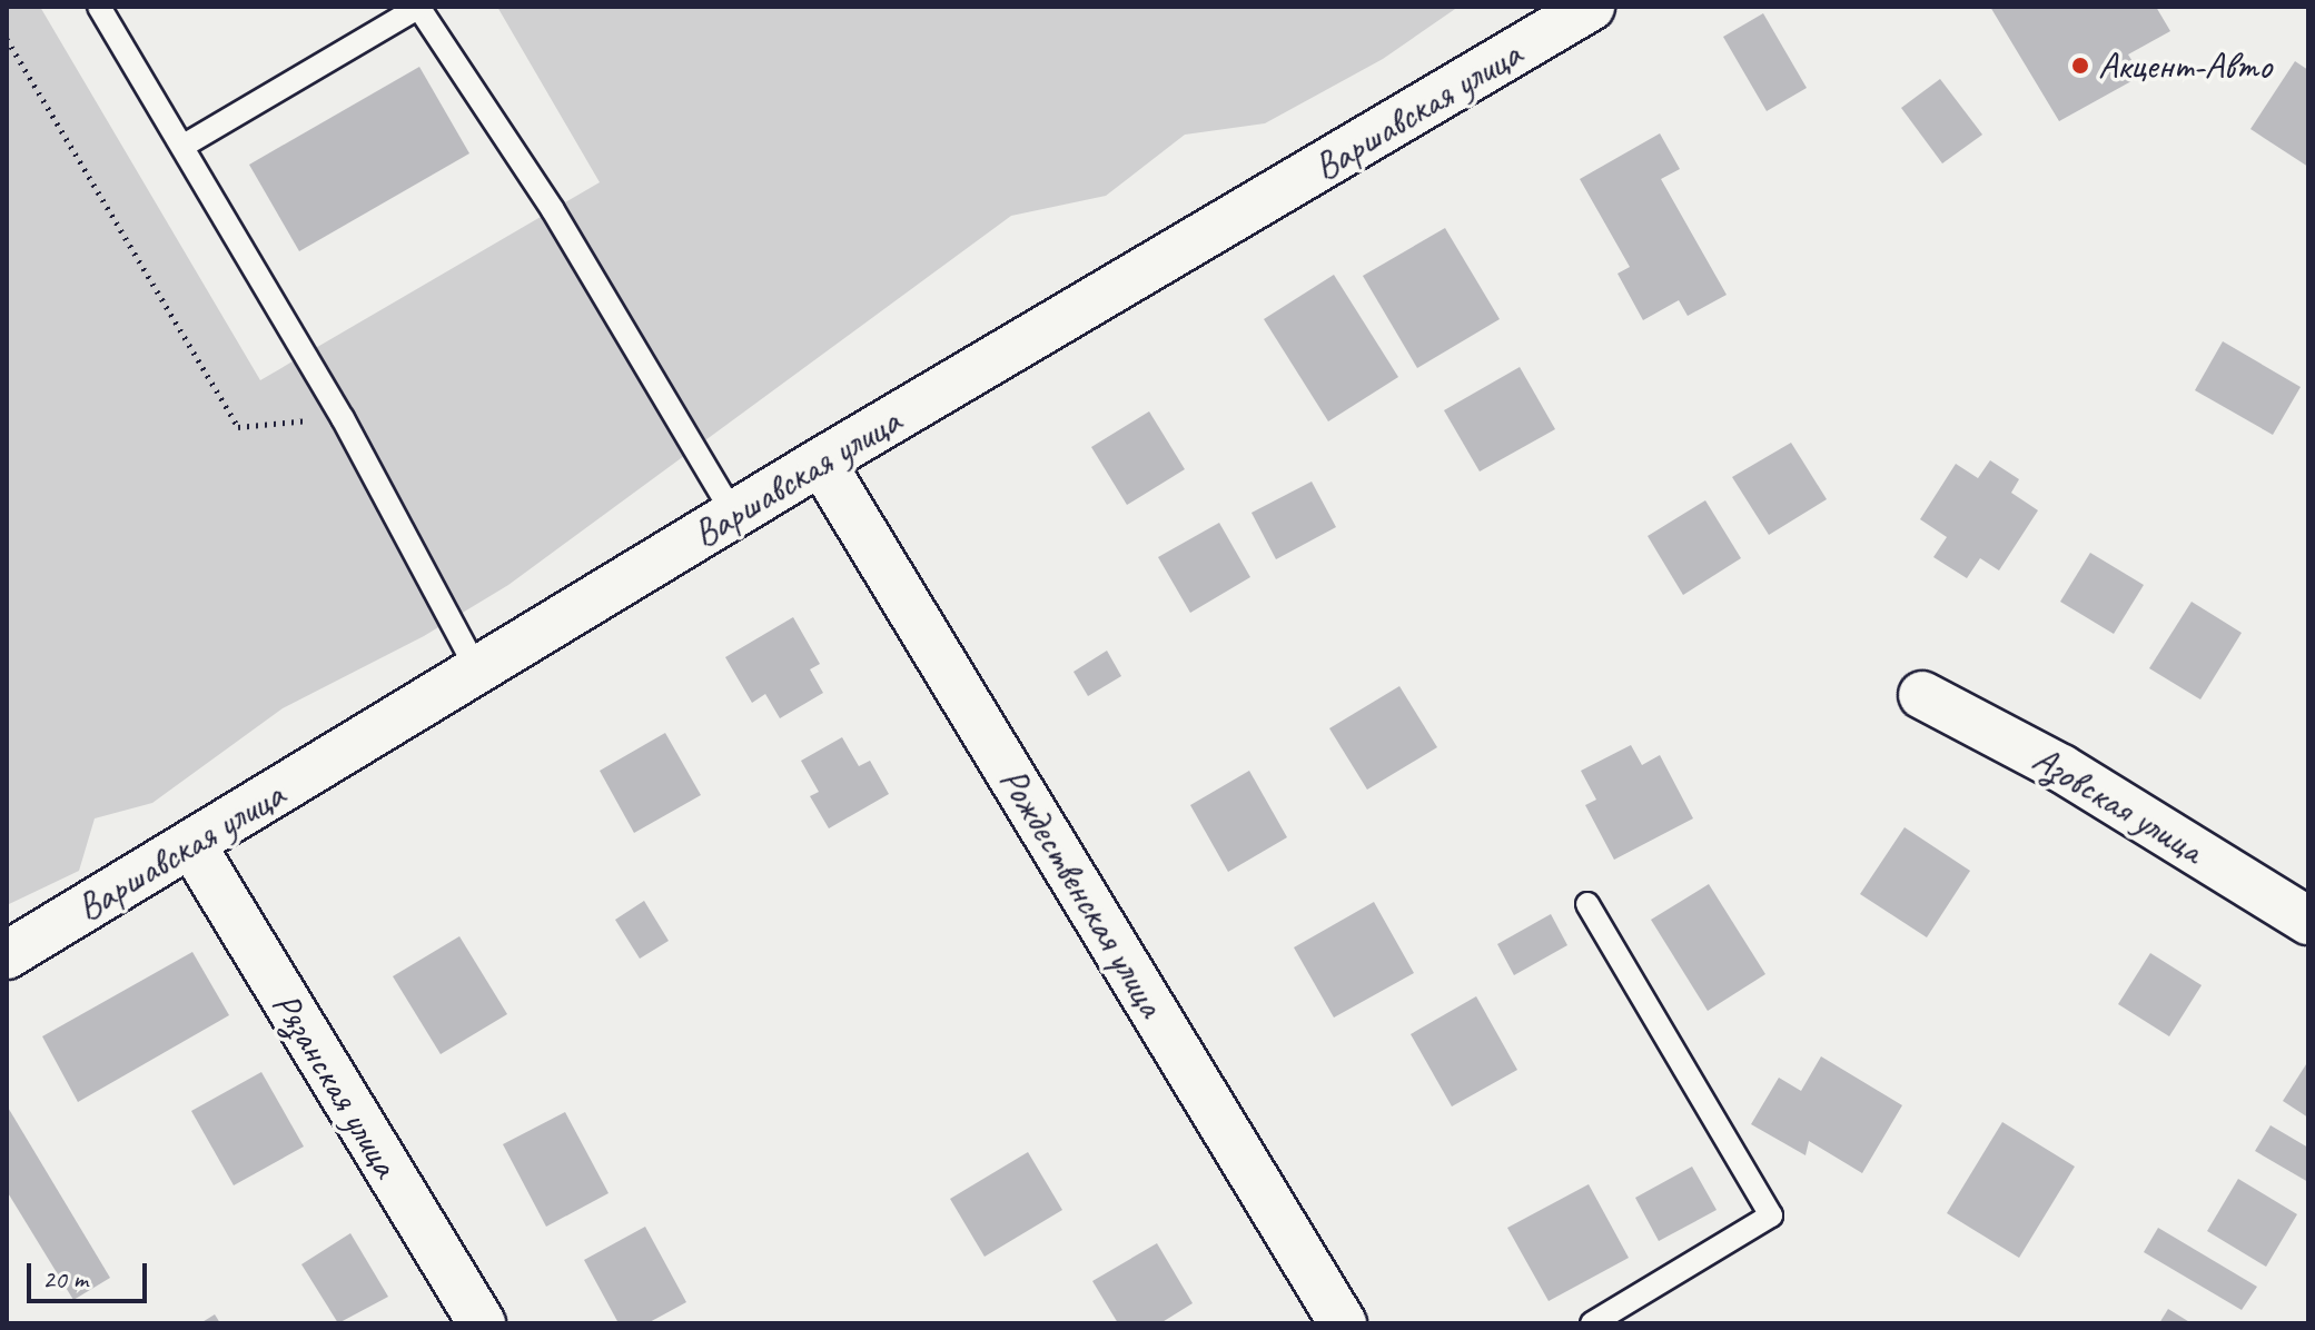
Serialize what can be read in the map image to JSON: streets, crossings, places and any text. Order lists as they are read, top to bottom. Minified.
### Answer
{"streets":{"street":["Варшавская улица","Азовская улица","Рождественская улица","Рязанская улица"]},"crossings":[["Варшавская улица","Рождественская улица"],["Варшавская улица","Рязанская улица"]],"places":["Акцент-Авто"],"scale_bar":"20 m"}
